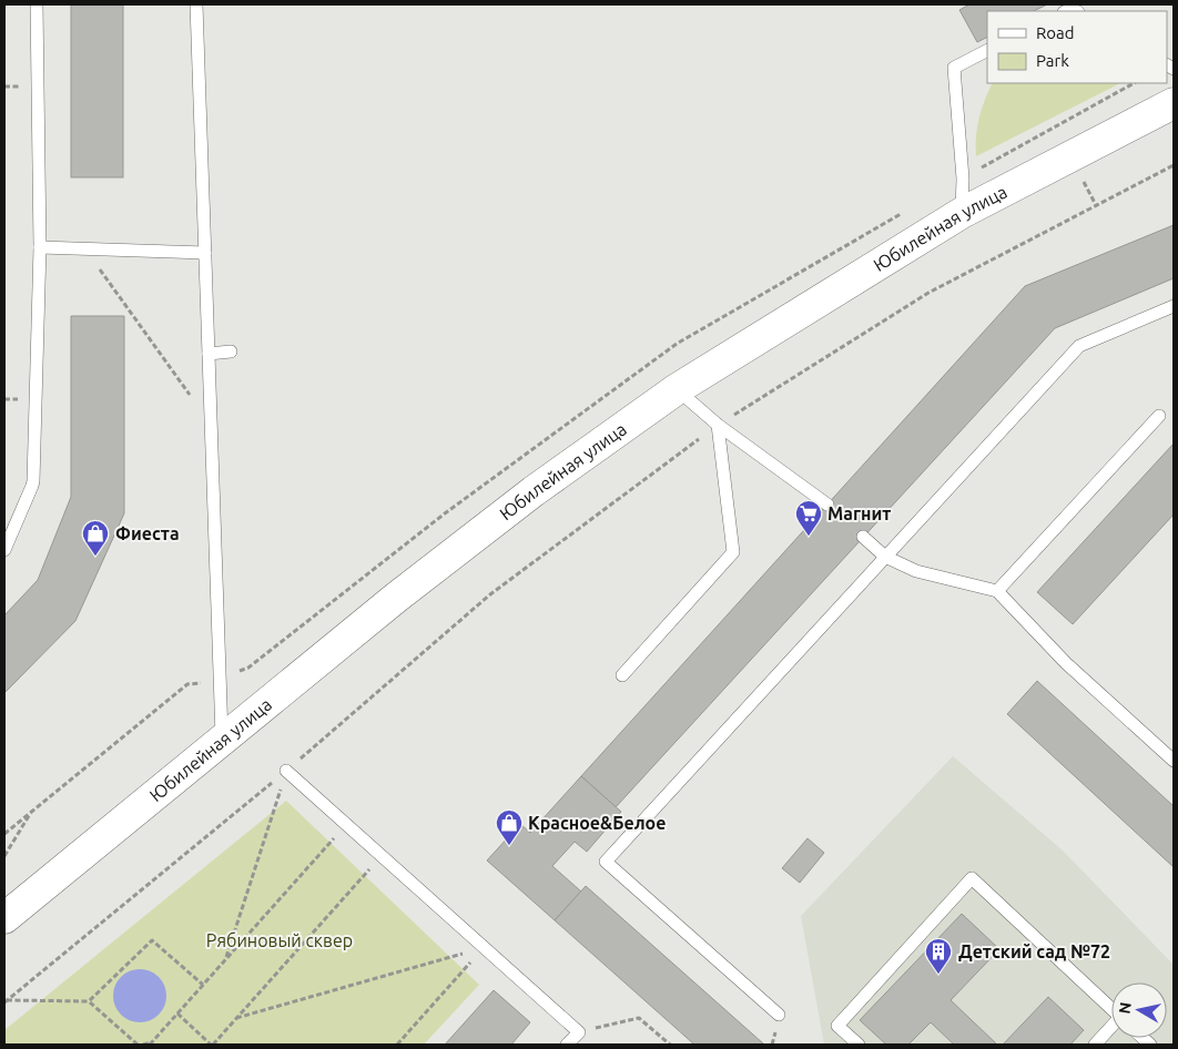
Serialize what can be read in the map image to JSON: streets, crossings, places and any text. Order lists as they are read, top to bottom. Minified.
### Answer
{"streets":{"main road":["Юбилейная улица"]},"parks":["Рябиновый сквер"],"places":{"supermarket":["Магнит"],"shop":["Фиеста","Красное&Белое"],"building":["Детский сад №72"]},"legend":["Road","Park"],"north":"left"}
